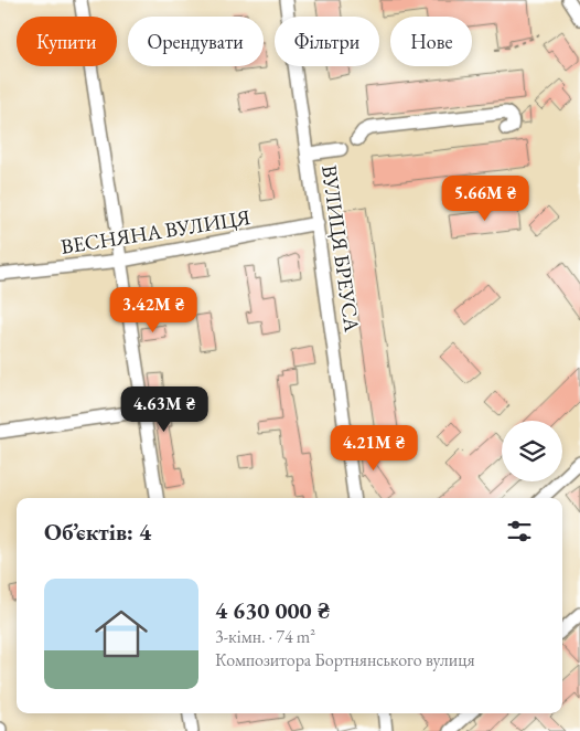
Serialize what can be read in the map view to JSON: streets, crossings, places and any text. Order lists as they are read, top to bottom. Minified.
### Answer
{"streets":{"street":["ВЕСНЯНА ВУЛИЦЯ","ВУЛИЦЯ БРЕУСА"]},"crossings":[["ВЕСНЯНА ВУЛИЦЯ","ВУЛИЦЯ БРЕУСА"]],"page":{"chip":["Купити","Орендувати","Фільтри","Нове"],"price":["5.66M ₴","3.42M ₴","4.63M ₴","4.21M ₴"],"heading":"Об’єктів: 4","list":[{"name":"4 630 000 ₴","note":"3-кімн. · 74 m² · Композитора Бортнянського вулиця"}]}}
